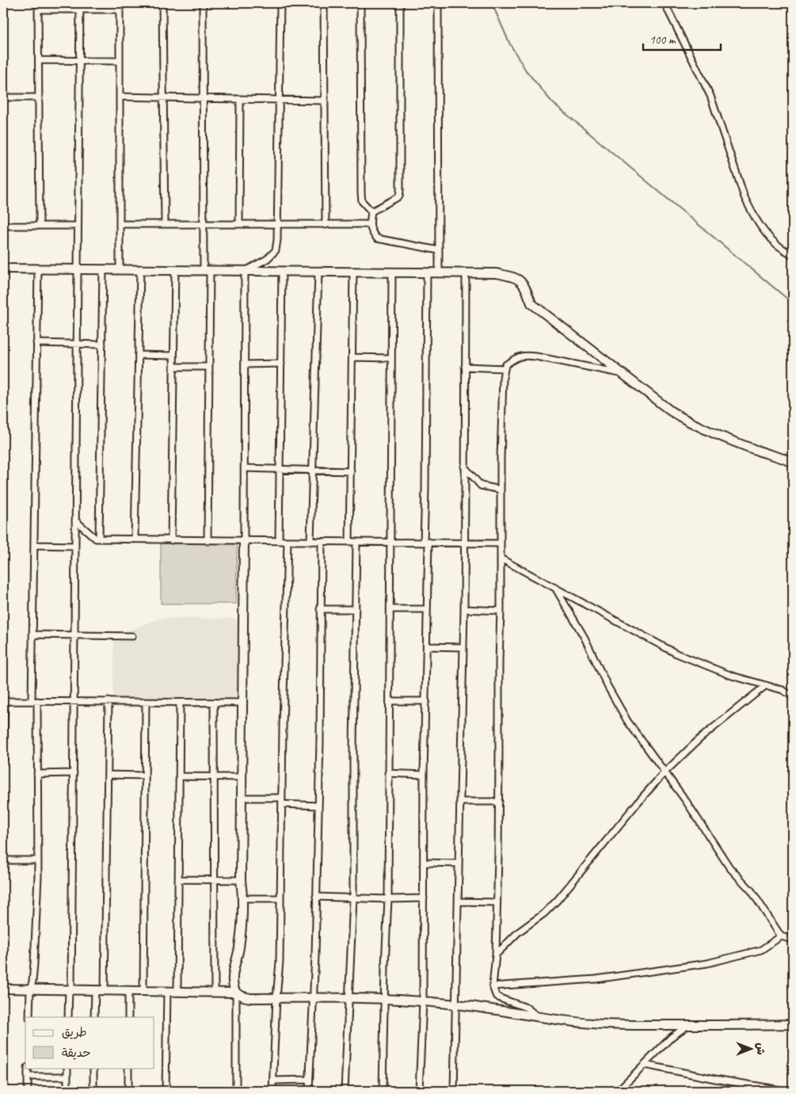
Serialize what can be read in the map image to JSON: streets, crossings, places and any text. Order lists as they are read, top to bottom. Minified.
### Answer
{"legend":["طريق","حديقة"],"scale_bar":"100 m","north":"right"}
